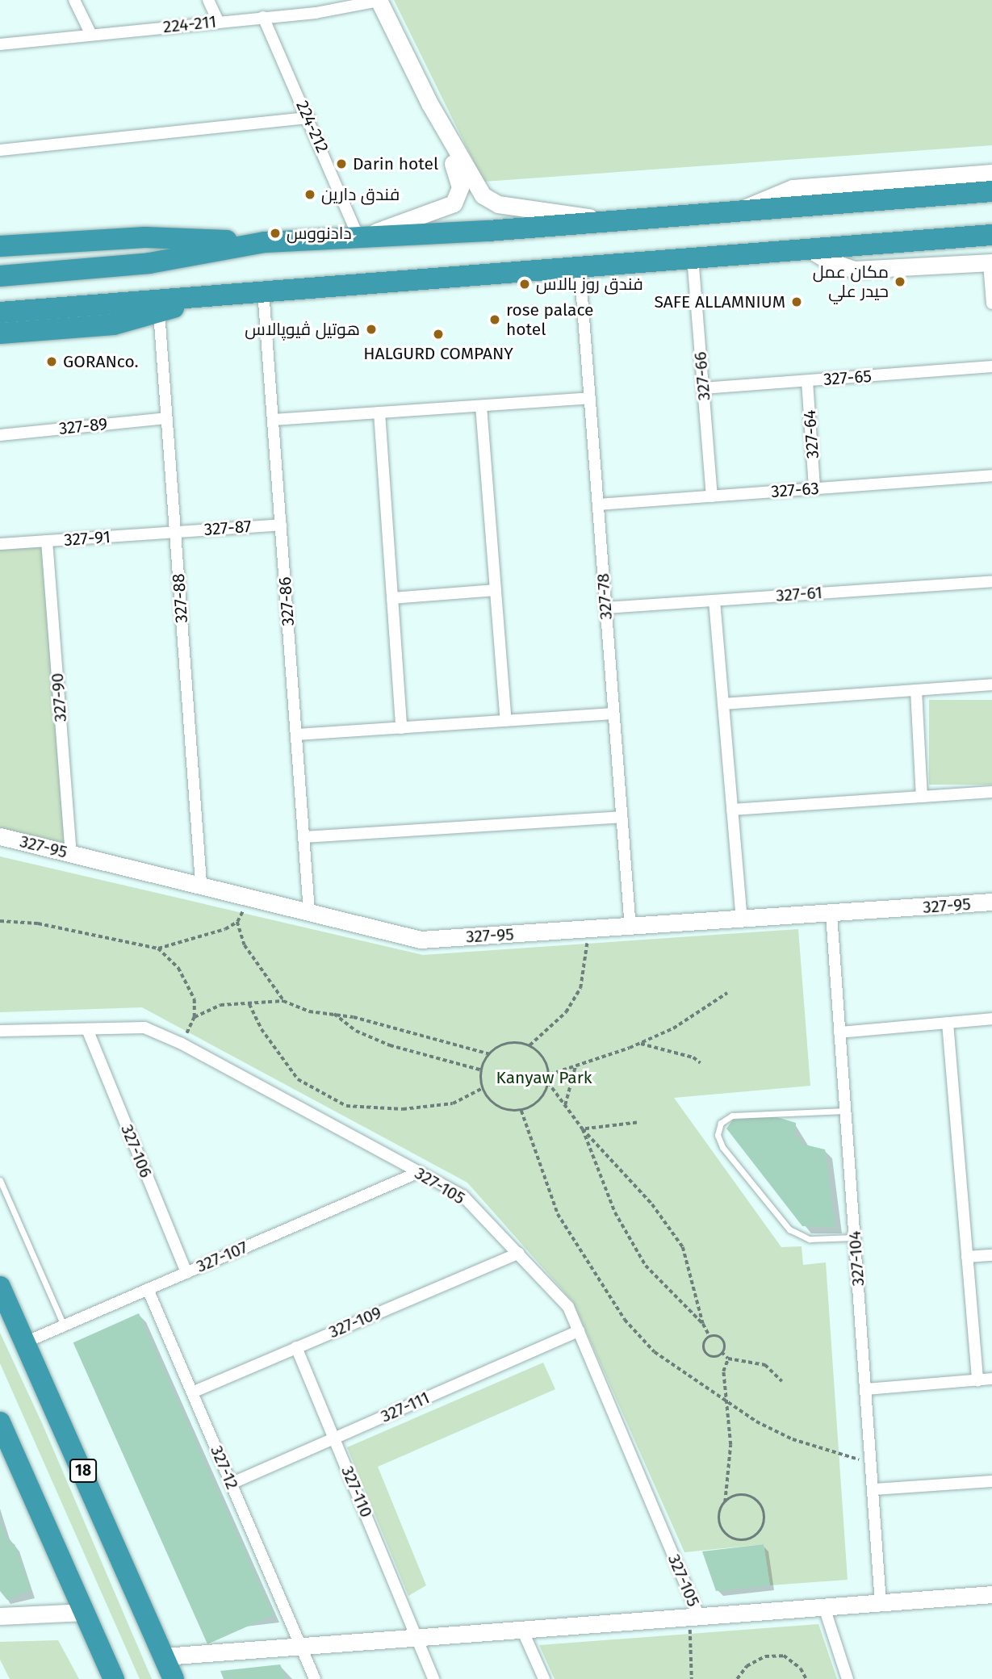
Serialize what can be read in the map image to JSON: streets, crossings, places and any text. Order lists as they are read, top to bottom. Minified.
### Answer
{"streets":{"highway":["18"],"street":["224-211","224-212","327-66","327-65","327-89","327-64","327-63","327-87","327-91","327-61","327-78","327-88","327-86","327-90","327-95","327-106","327-105","327-107","327-104","327-109","327-111","327-12","327-110"]},"crossings":[["224-211","224-212"],["327-66","327-65"],["327-66","327-63"],["327-65","327-64"],["327-89","327-88"],["327-64","327-63"],["327-63","327-78"],["327-87","327-91"],["327-87","327-88"],["327-87","327-86"],["327-91","327-88"],["327-91","327-90"],["327-61","327-78"],["327-78","327-95"],["327-88","327-95"],["327-86","327-95"],["327-90","327-95"],["327-95","327-104"],["327-106","327-105"],["327-106","327-107"],["327-105","327-107"],["327-105","327-109"],["327-105","327-111"],["327-107","327-12"],["327-107","18"],["327-109","327-12"],["327-109","327-110"],["327-111","327-12"],["327-111","327-110"]],"parks":["Kanyaw Park"],"places":["Darin hotel","فندق دارين","دادنووس","مكان عمل حيدر علي","فندق روز بالاس","SAFE ALLAMNIUM","rose palace hotel","هوتیل ڤیوپالاس","HALGURD COMPANY","GORANco."]}
